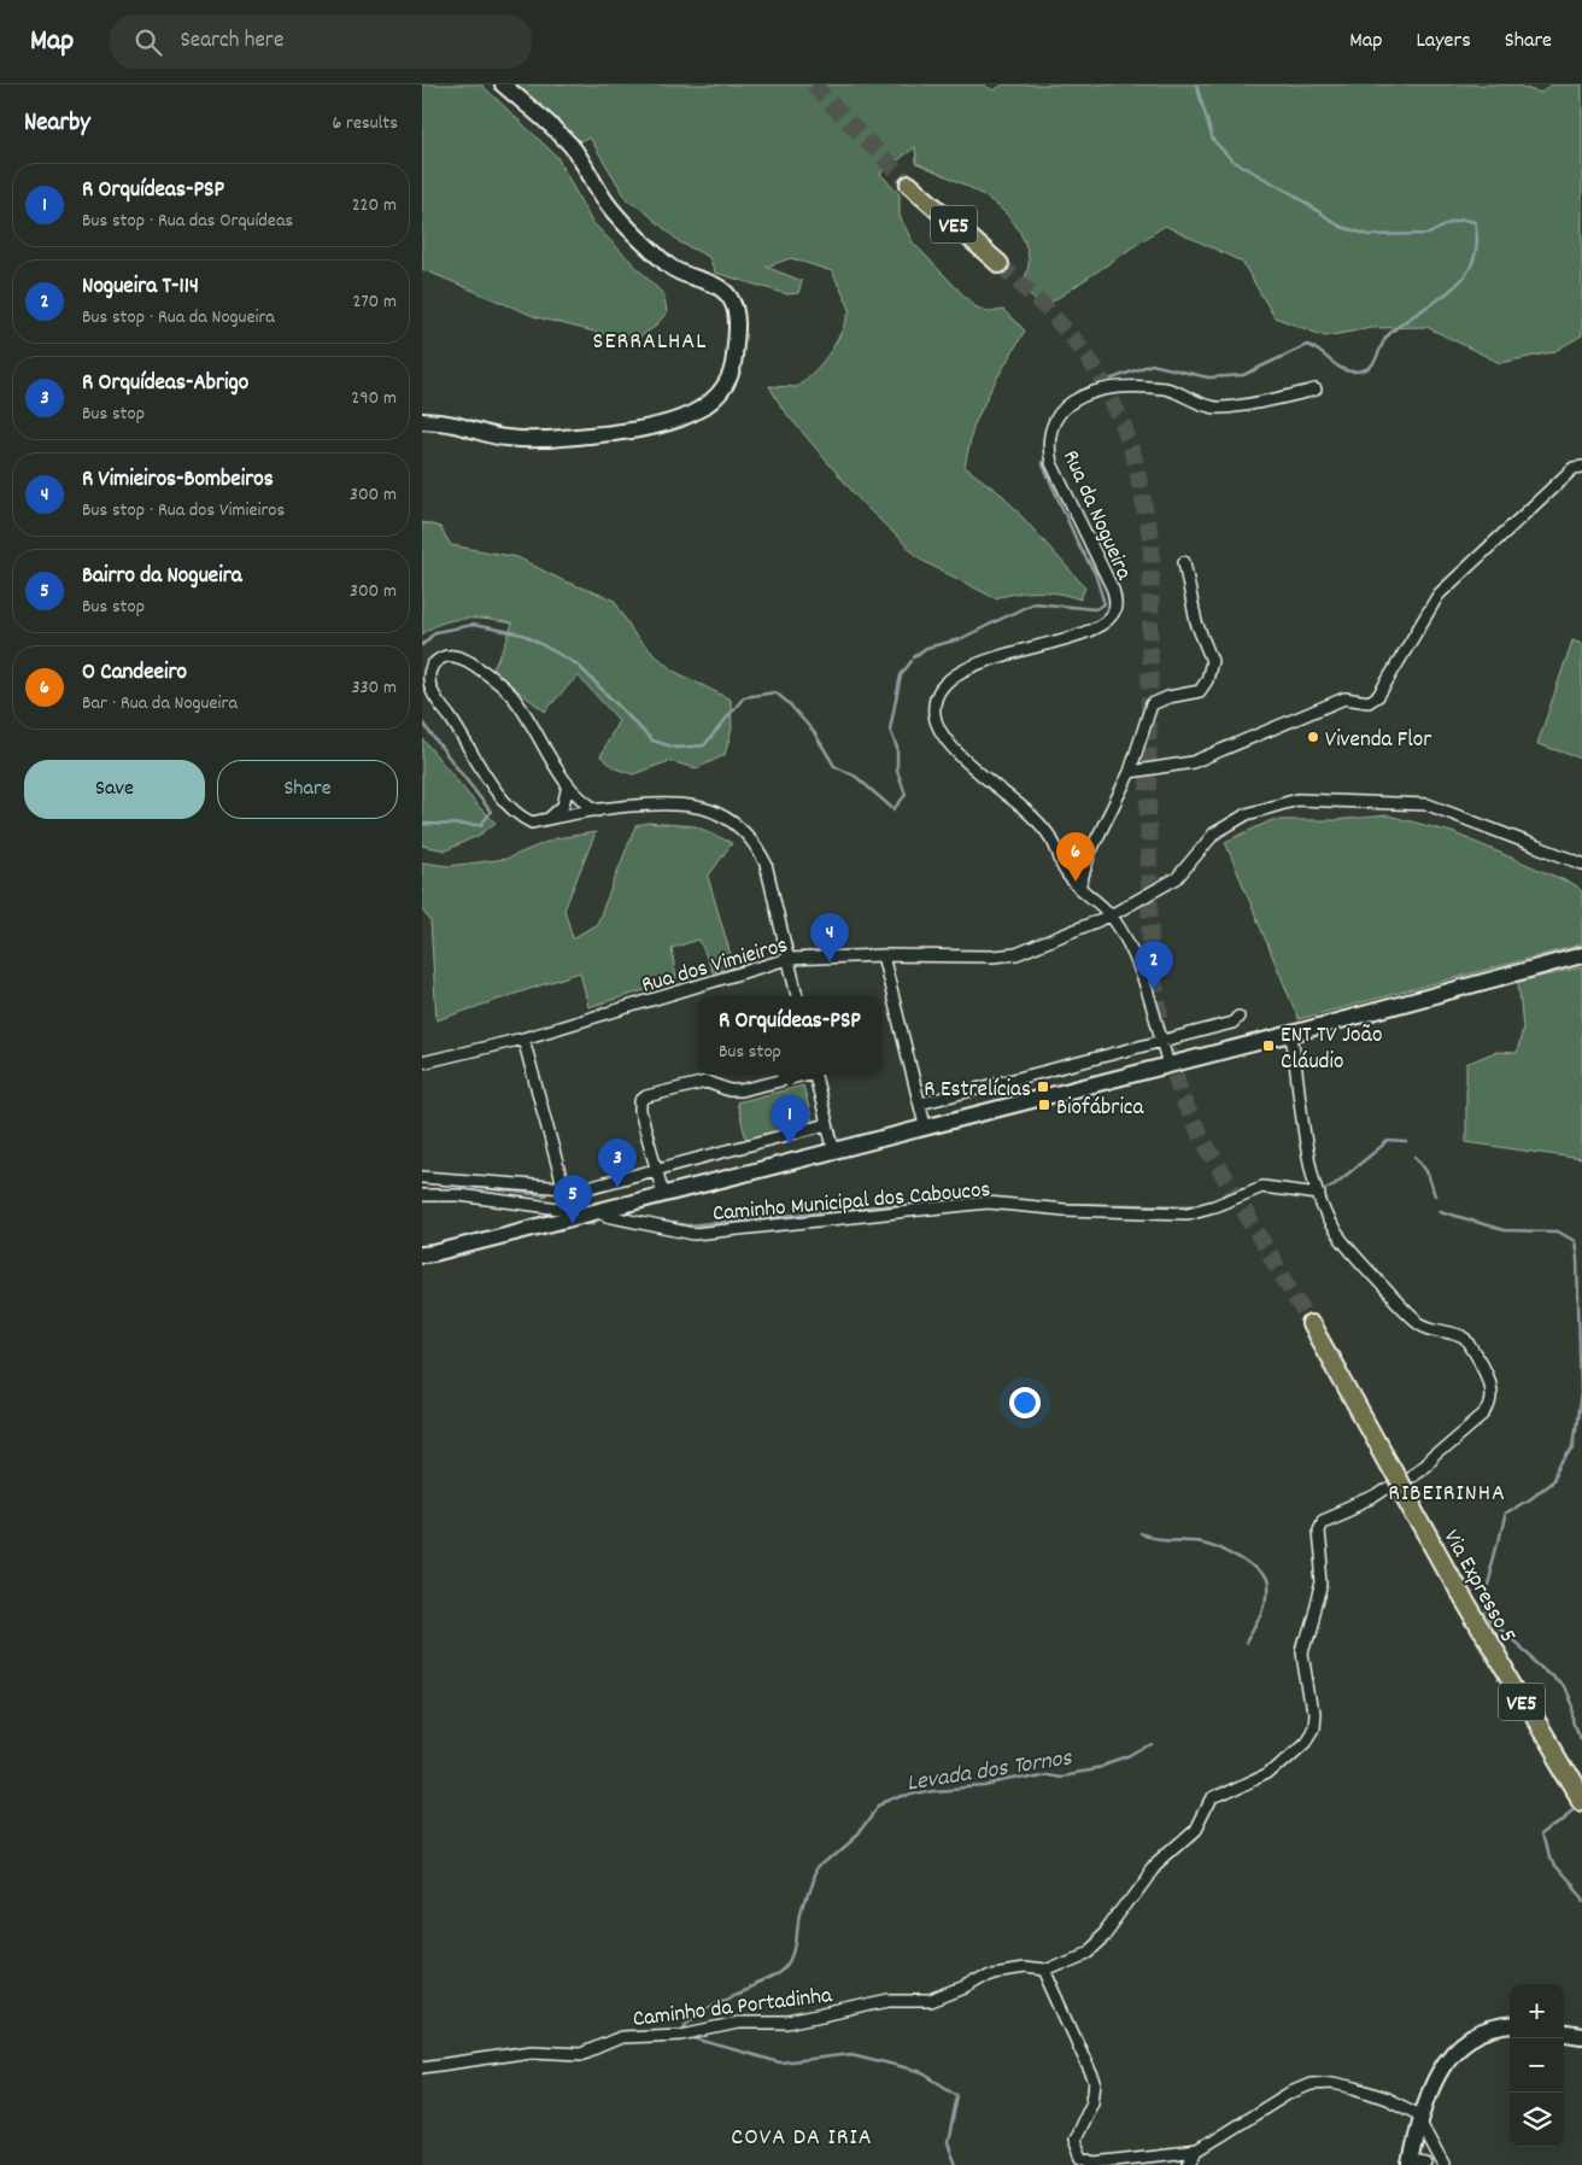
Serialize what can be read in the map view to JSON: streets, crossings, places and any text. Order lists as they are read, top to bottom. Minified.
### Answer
{"streets":{"main road":["VE5","Via Expresso 5"],"street":["Rua da Nogueira","Rua dos Vimieiros","Caminho Municipal dos Caboucos","Caminho da Portadinha"]},"crossings":[["Rua da Nogueira","Rua dos Vimieiros"]],"districts":["SERRALHAL","RIBEIRINHA","COVA DA IRIA"],"water":["Levada dos Tornos"],"places":{"other":["Vivenda Flor"],"transit":["ENT TV João Cláudio","R Estrelícias","Biofábrica"]},"page":{"header":"Map","search":"Search here","nav":["Map","Layers","Share"],"heading":["Nearby","6 results"],"list":[{"mark":"1","name":"R Orquídeas-PSP","note":"Bus stop · Rua das Orquídeas","value":"220 m"},{"mark":"2","name":"Nogueira T-114","note":"Bus stop · Rua da Nogueira","value":"270 m"},{"mark":"3","name":"R Orquídeas-Abrigo","note":"Bus stop","value":"290 m"},{"mark":"4","name":"R Vimieiros-Bombeiros","note":"Bus stop · Rua dos Vimieiros","value":"300 m"},{"mark":"5","name":"Bairro da Nogueira","note":"Bus stop","value":"300 m"},{"mark":"6","name":"O Candeeiro","note":"Bar · Rua da Nogueira","value":"330 m"}],"buttons":["Save","Share"],"pins":["6","4","2","1","3","5"],"popup":["R Orquídeas-PSP","Bus stop"],"map_buttons":["+","−"]}}
